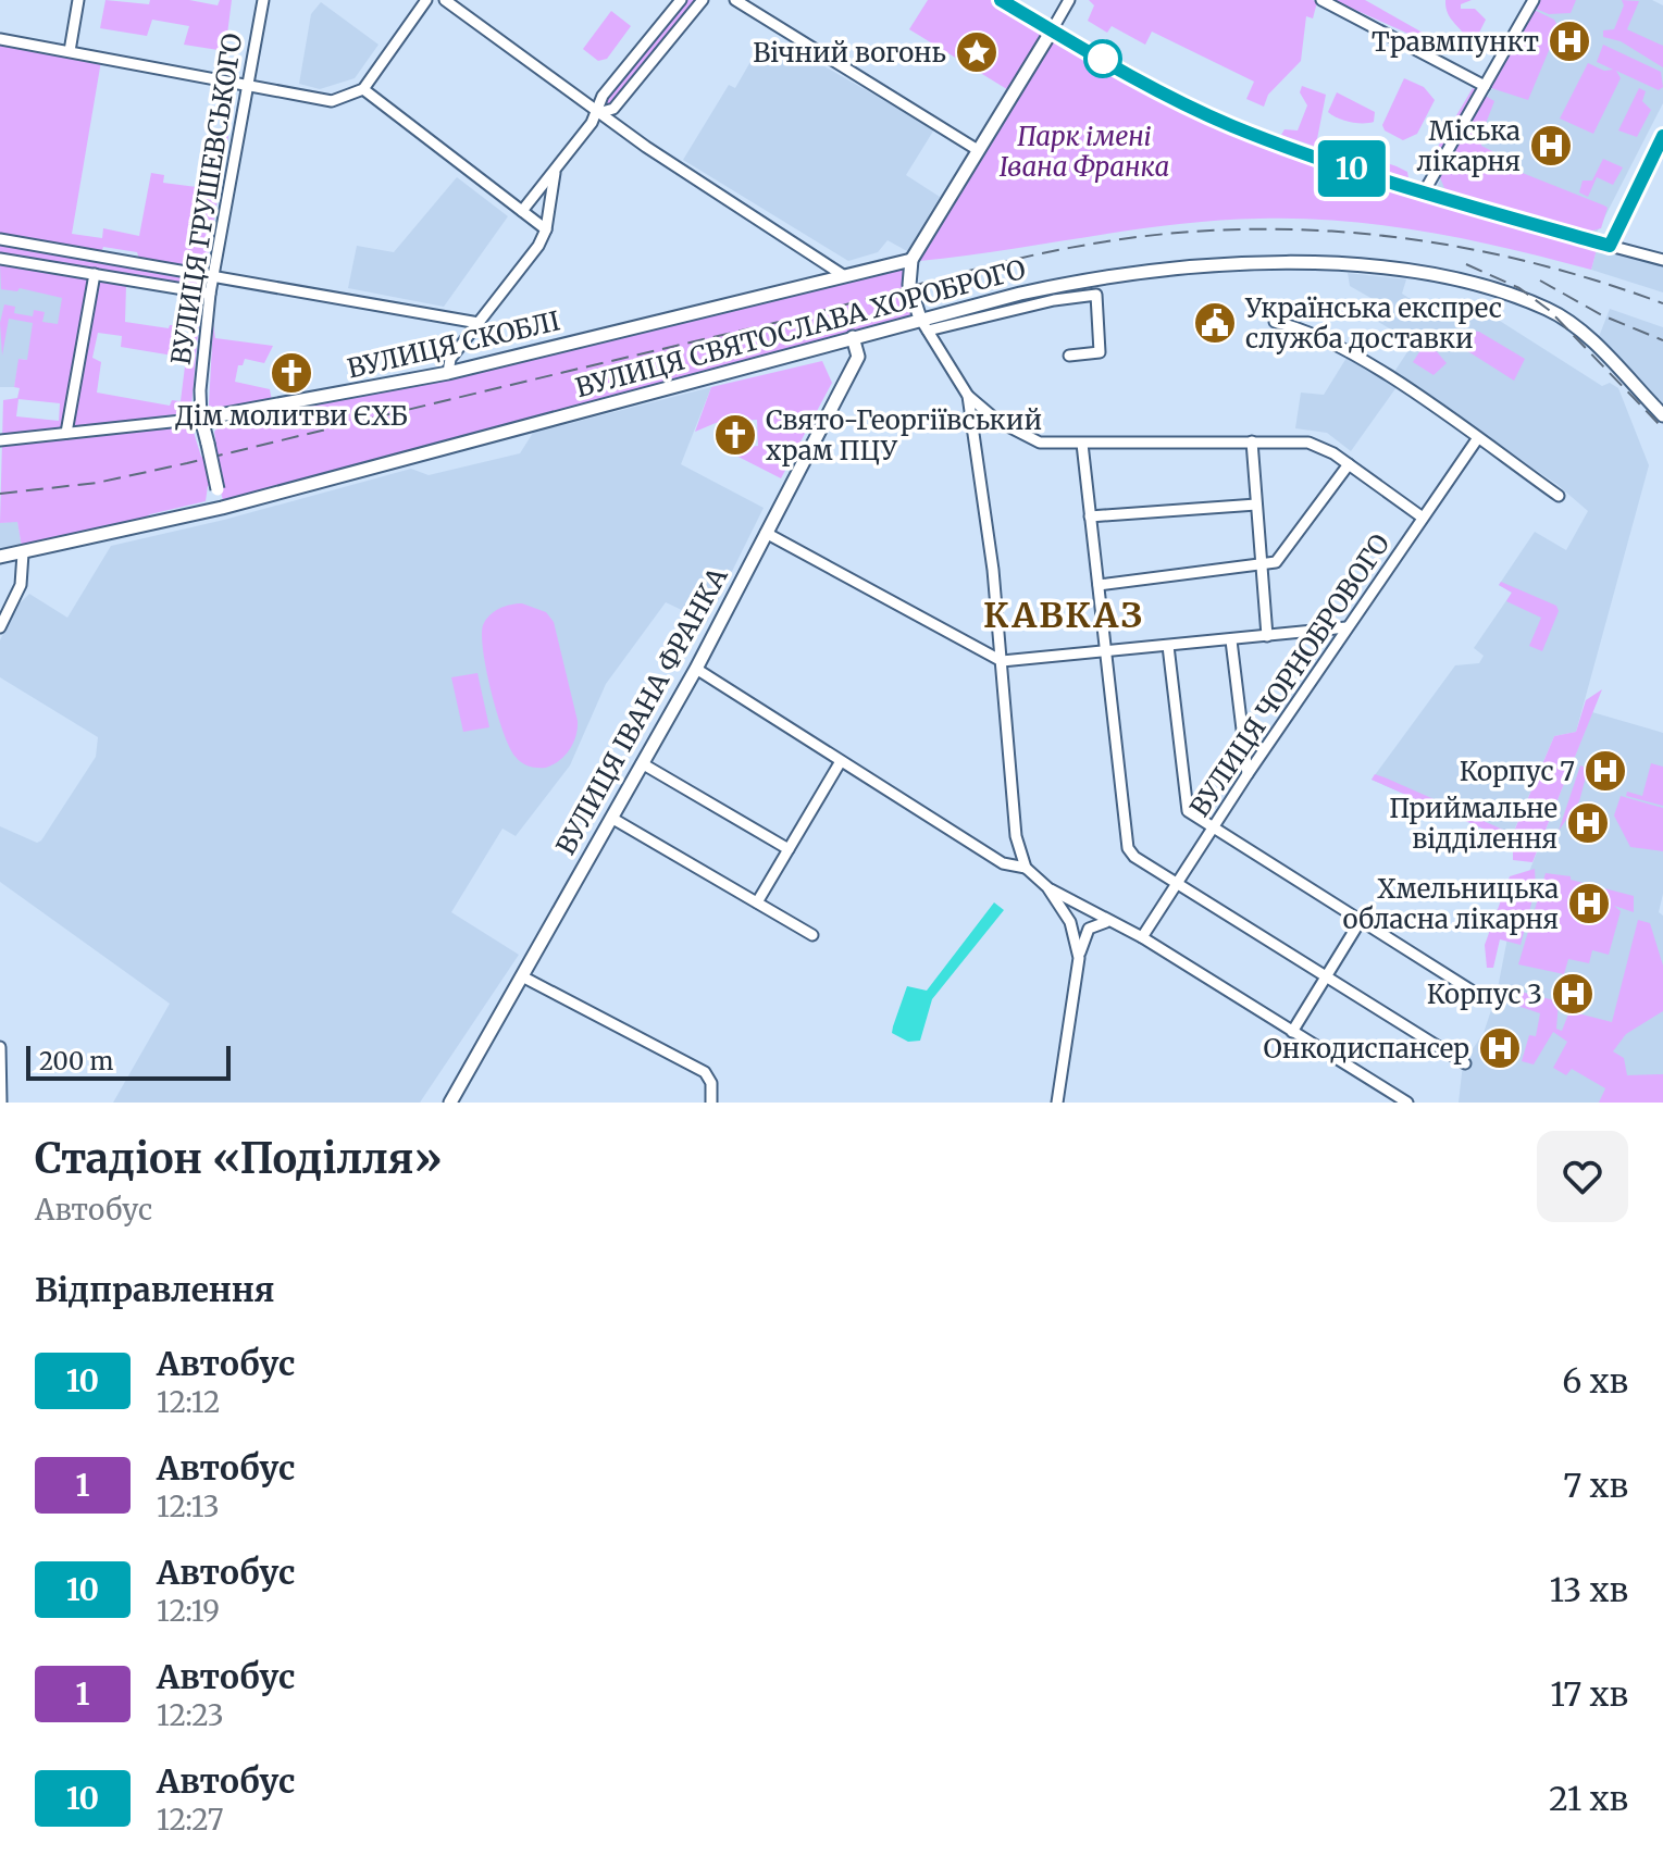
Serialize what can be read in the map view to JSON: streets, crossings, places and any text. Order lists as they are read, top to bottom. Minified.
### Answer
{"streets":{"main road":["ВУЛИЦЯ ГРУШЕВСЬКОГО","ВУЛИЦЯ СВЯТОСЛАВА ХОРОБРОГО","ВУЛИЦЯ СКОБЛІ","ВУЛИЦЯ ІВАНА ФРАНКА"],"street":["ВУЛИЦЯ ЧОРНОБРОВОГО"]},"crossings":[["ВУЛИЦЯ ГРУШЕВСЬКОГО","ВУЛИЦЯ СВЯТОСЛАВА ХОРОБРОГО"],["ВУЛИЦЯ ГРУШЕВСЬКОГО","ВУЛИЦЯ СКОБЛІ"],["ВУЛИЦЯ СВЯТОСЛАВА ХОРОБРОГО","ВУЛИЦЯ ІВАНА ФРАНКА"]],"districts":["КАВКАЗ"],"parks":["Парк імені Івана Франка"],"places":{"hospital":["Травмпункт","Міська лікарня","Корпус 7","Приймальне відділення","Хмельницька обласна лікарня","Корпус 3","Онкодиспансер"],"place":["Вічний вогонь"],"public building":["Українська експрес служба доставки"],"church":["Дім молитви ЄХБ","Свято-Георгіївський храм ПЦУ"]},"lines":["bus line 10"],"scale_bar":"200 m","page":{"on_map":"10","scale":"200 m","heading":[["Стадіон «Поділля»","Автобус"],"Відправлення"],"list":[{"mark":"10","name":"Автобус","note":"12:12","value":"6 хв"},{"mark":"1","name":"Автобус","note":"12:13","value":"7 хв"},{"mark":"10","name":"Автобус","note":"12:19","value":"13 хв"},{"mark":"1","name":"Автобус","note":"12:23","value":"17 хв"},{"mark":"10","name":"Автобус","note":"12:27","value":"21 хв"}]}}
